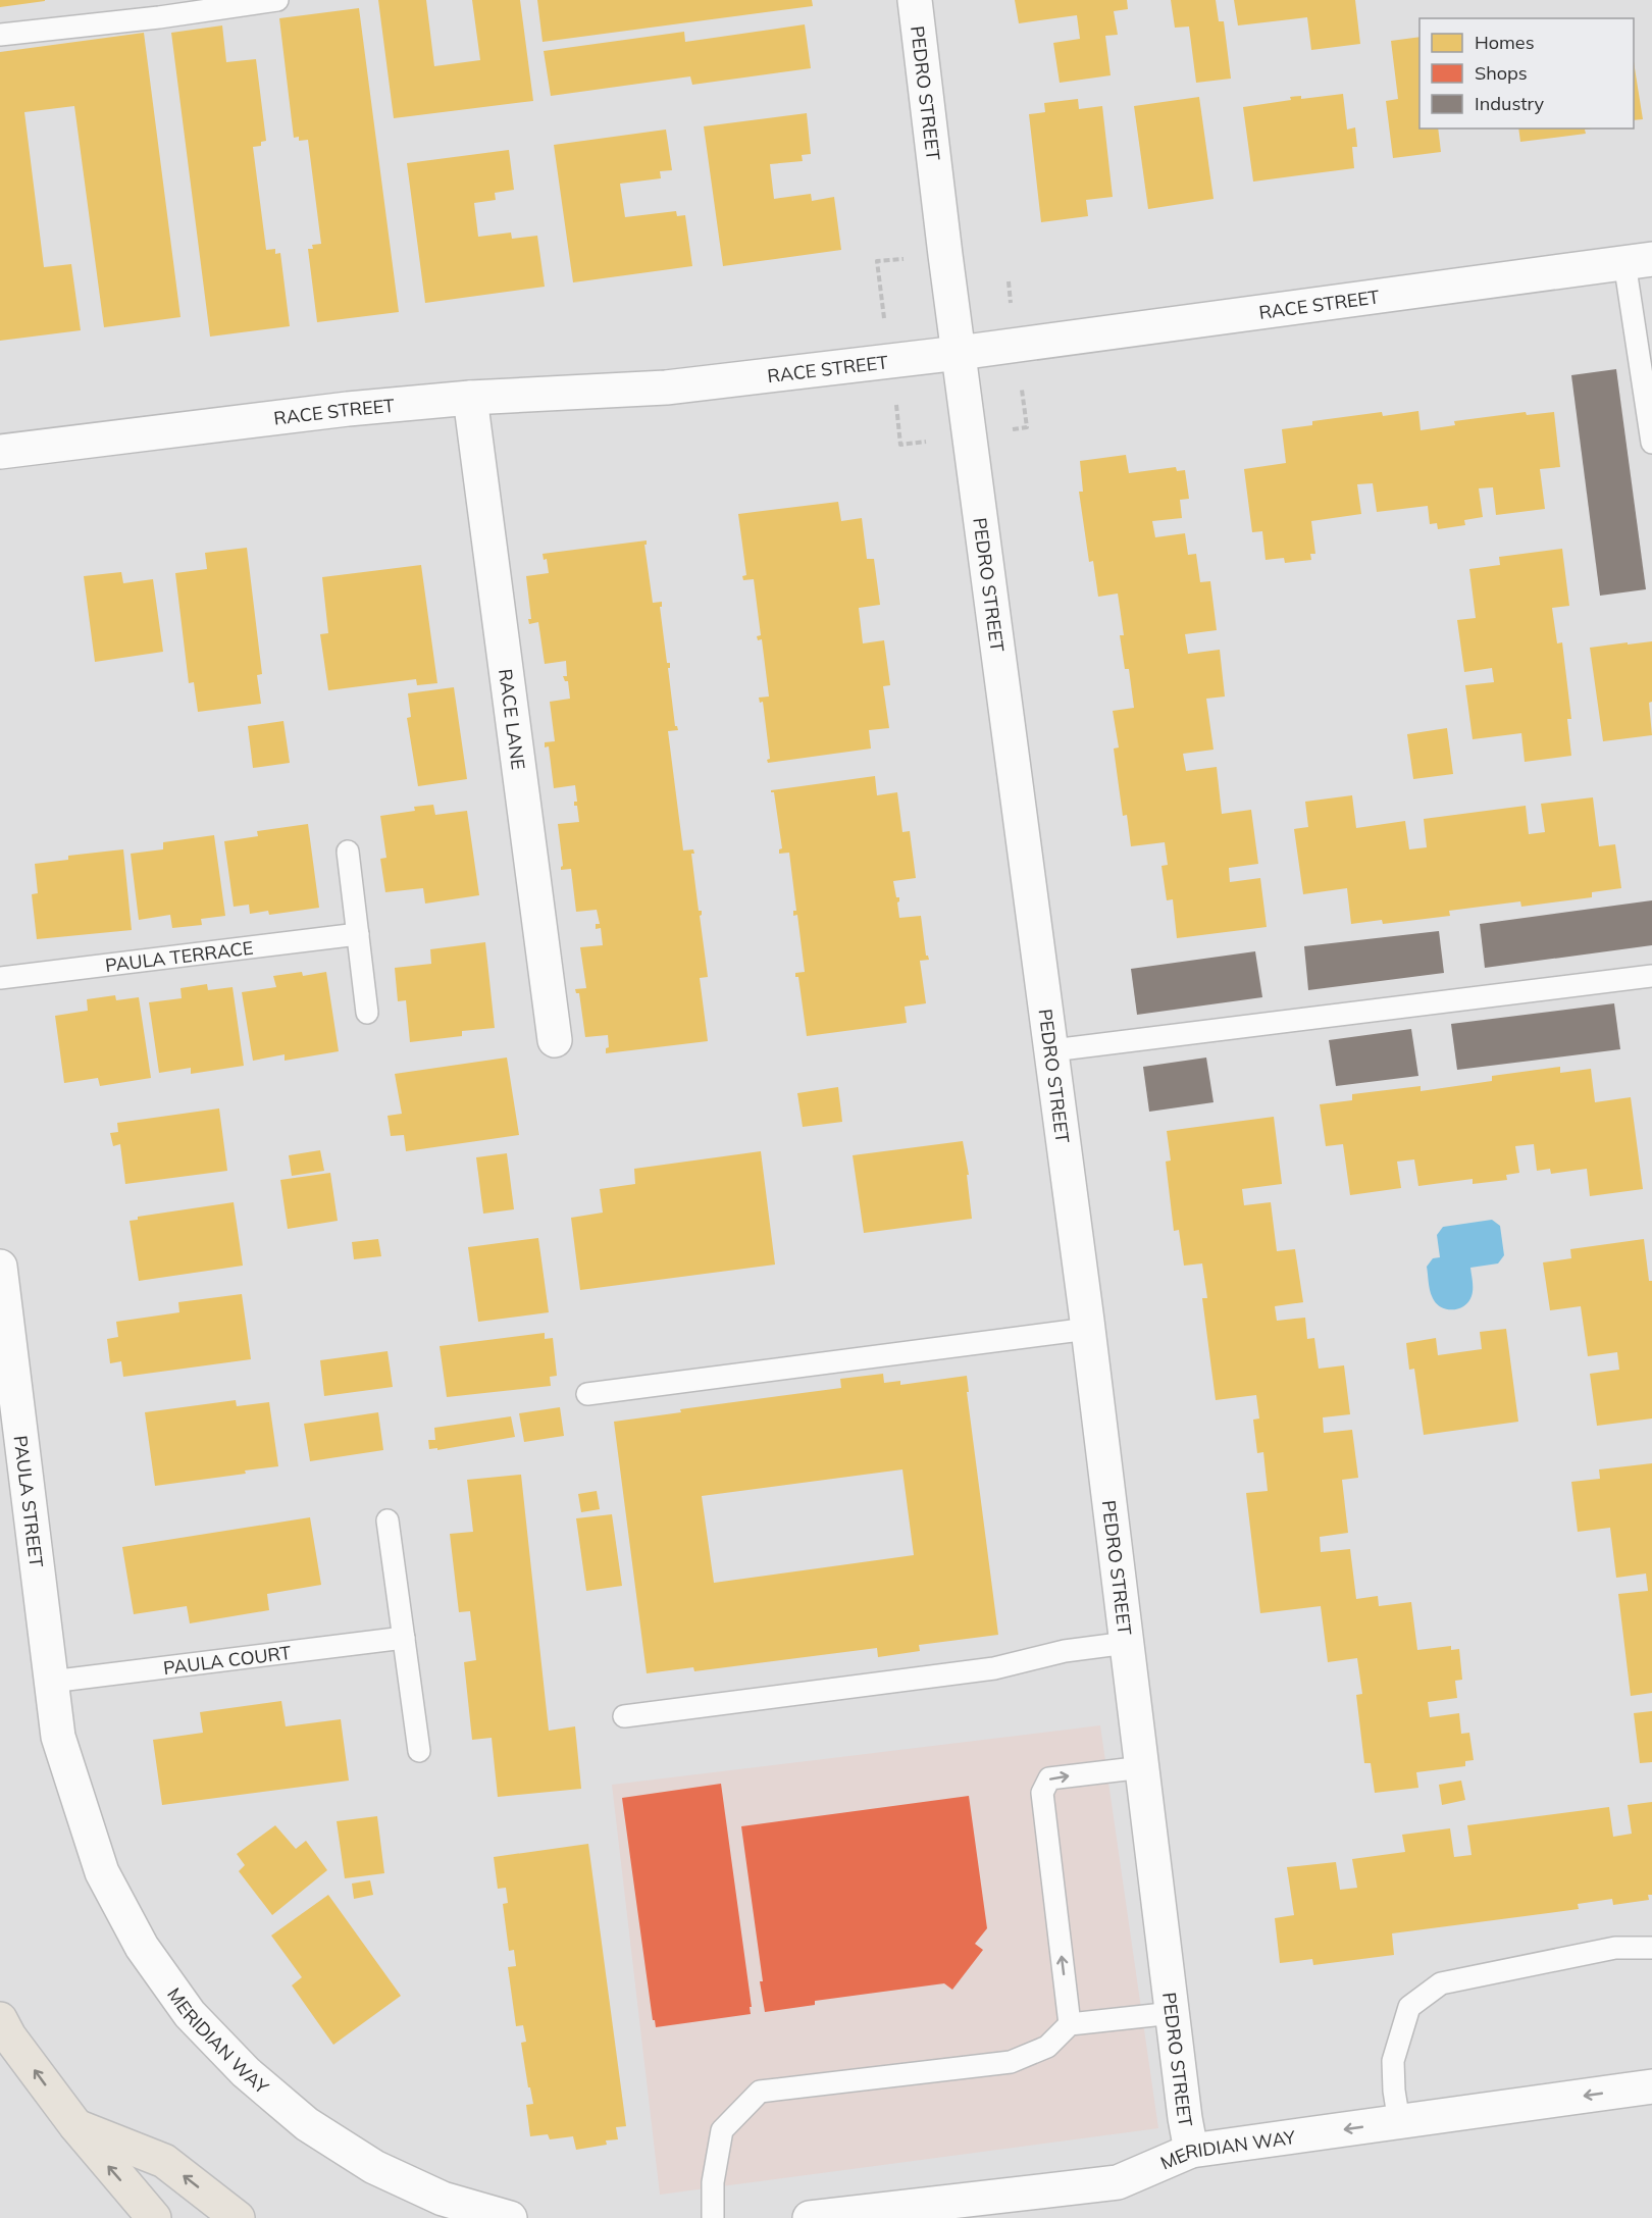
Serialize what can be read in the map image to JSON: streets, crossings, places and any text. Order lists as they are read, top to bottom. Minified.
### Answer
{"streets":{"street":["PEDRO STREET","RACE STREET","RACE LANE","PAULA STREET","MERIDIAN WAY"],"lane":["PAULA TERRACE","PAULA COURT"]},"crossings":[["PEDRO STREET","RACE STREET"],["PEDRO STREET","MERIDIAN WAY"],["RACE STREET","RACE LANE"],["PAULA STREET","PAULA COURT"],["PAULA STREET","MERIDIAN WAY"]],"legend":["Homes","Shops","Industry"]}
